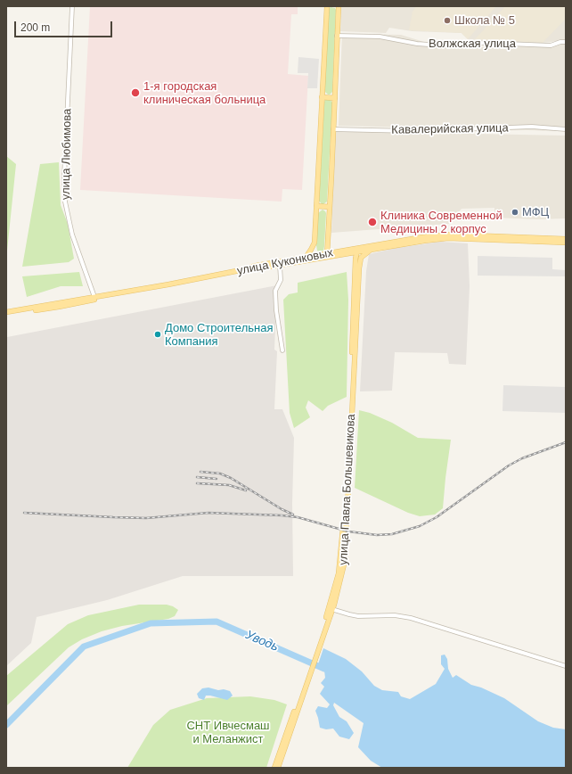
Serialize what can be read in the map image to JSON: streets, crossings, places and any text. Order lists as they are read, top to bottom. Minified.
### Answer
{"streets":{"main road":["улица Куконковых","улица Павла Большевикова"],"street":["Волжская улица","Кавалерийская улица","улица Любимова"]},"crossings":[["улица Любимова","улица Куконковых"],["улица Куконковых","улица Павла Большевикова"]],"water":["Уводь"],"parks":["СНТ Ивчесмаш и Меланжист"],"places":["Школа № 5","1-я городская клиническая больница","МФЦ","Клиника Современной Медицины 2 корпус","Домо Строительная Компания"],"scale_bar":"200 m"}
